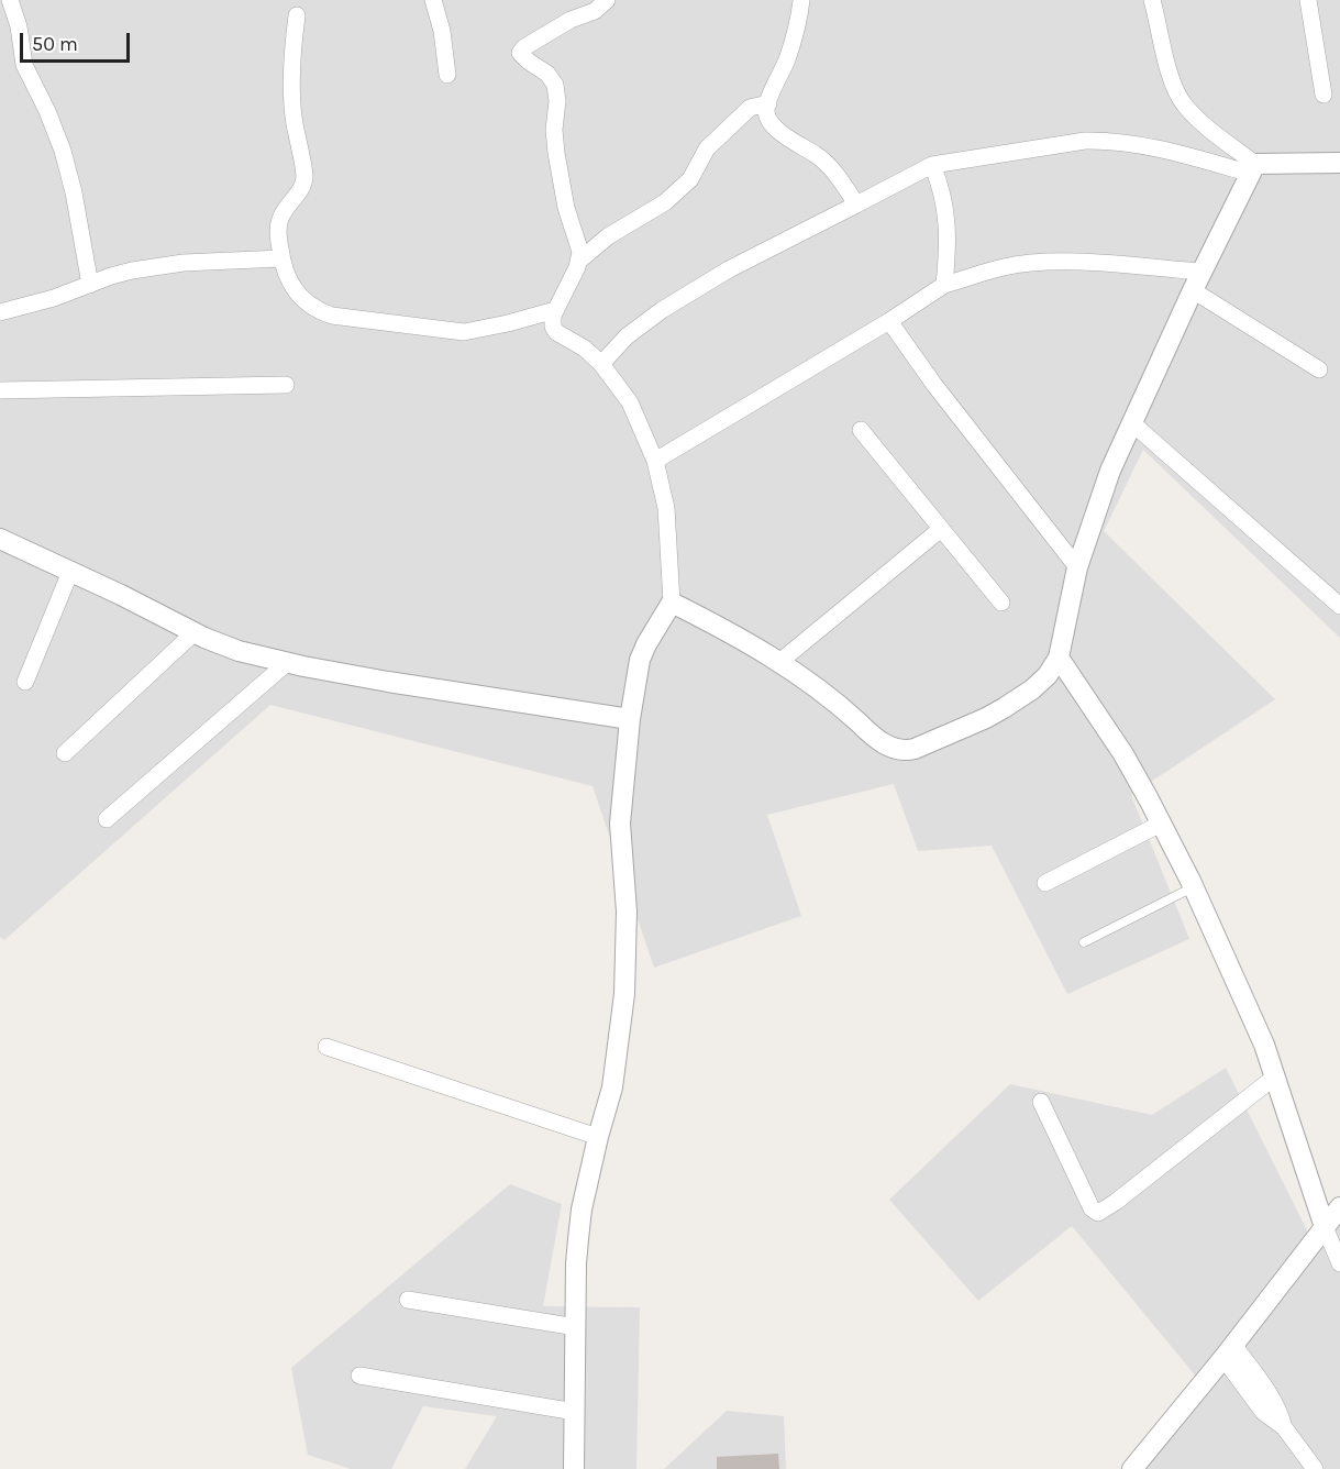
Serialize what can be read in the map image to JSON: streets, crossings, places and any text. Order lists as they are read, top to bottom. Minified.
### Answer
{"scale_bar":"50 m"}
